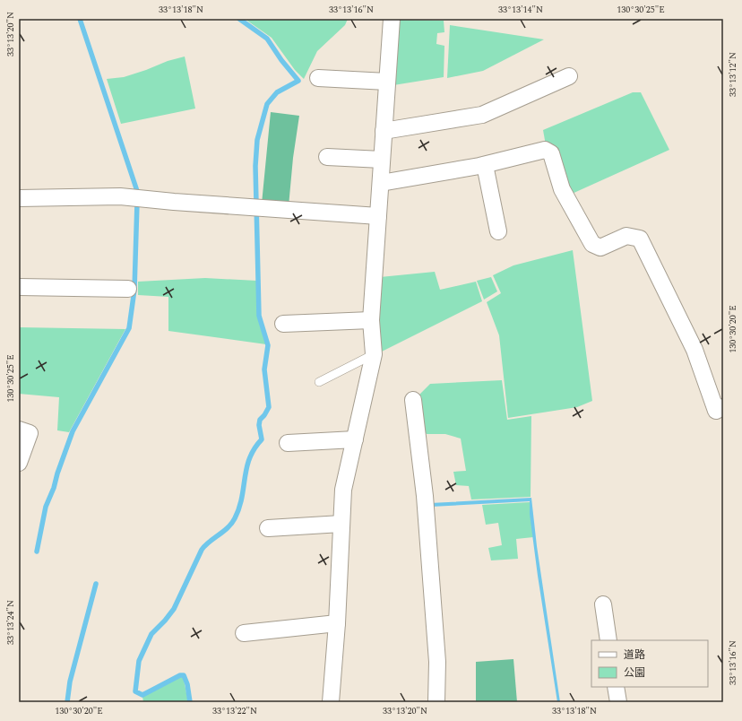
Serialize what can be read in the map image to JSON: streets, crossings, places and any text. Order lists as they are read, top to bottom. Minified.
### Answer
{"legend":["道路","公園"],"coordinates":["33°13'18\"N","33°13'16\"N","33°13'14\"N","130°30'25\"E","33°13'20\"N","33°13'12\"N","130°30'20\"E","33°13'24\"N","33°13'22\"N"]}
